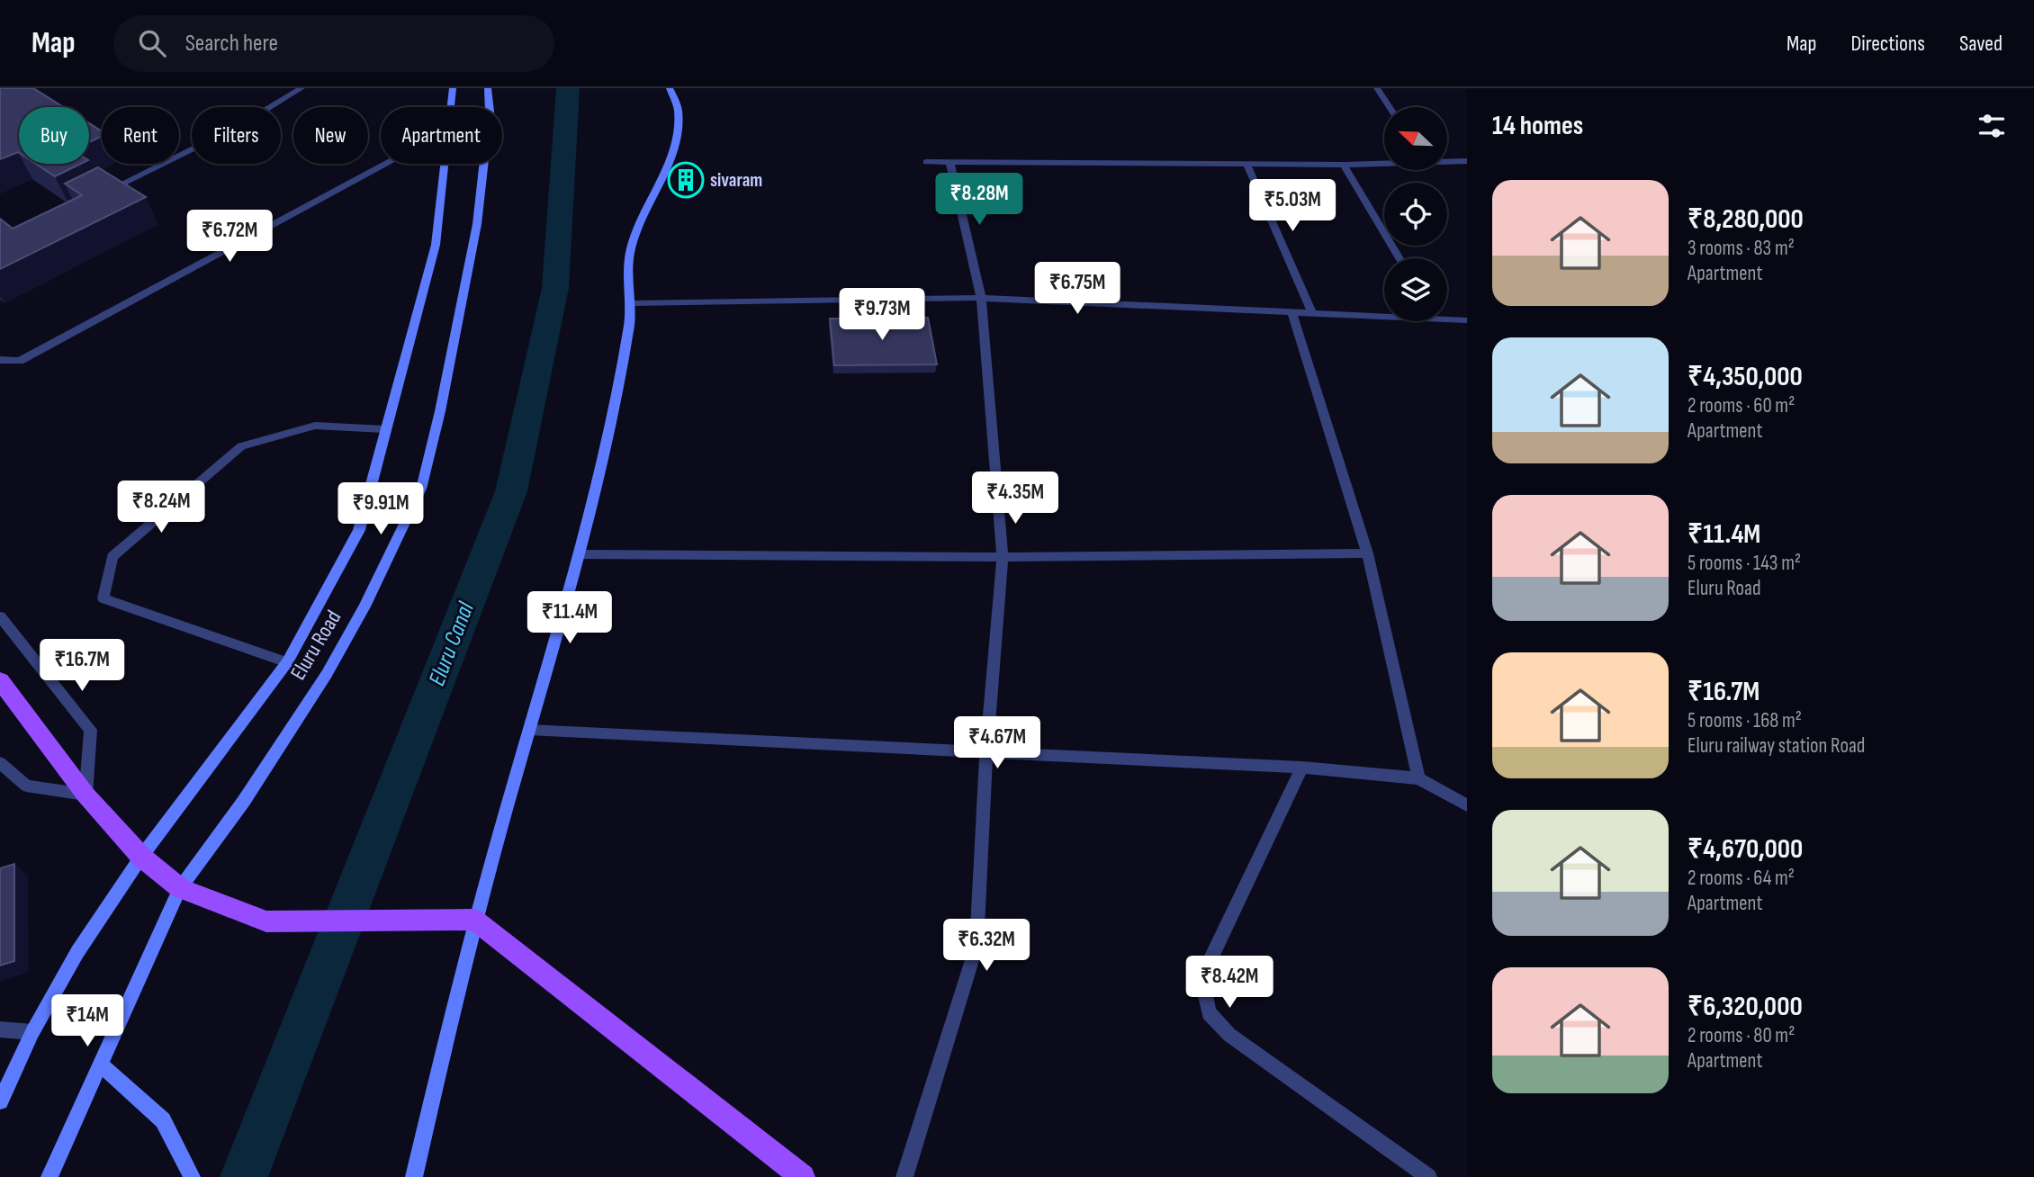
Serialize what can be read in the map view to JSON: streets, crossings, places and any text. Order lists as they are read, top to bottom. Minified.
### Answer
{"streets":{"main road":["Eluru Road"]},"water":["Eluru Canal"],"places":{"building":["sivaram"]},"north":"top left","page":{"header":"Map","search":"Search here","nav":["Map","Directions","Saved"],"heading":"14 homes","chip":["Buy","Rent","Filters","New","Apartment"],"list":[{"name":"₹8,280,000","note":"3 rooms · 83 m² · Apartment"},{"name":"₹4,350,000","note":"2 rooms · 60 m² · Apartment"},{"name":"₹11.4M","note":"5 rooms · 143 m² · Eluru Road"},{"name":"₹16.7M","note":"5 rooms · 168 m² · Eluru railway station Road"},{"name":"₹4,670,000","note":"2 rooms · 64 m² · Apartment"},{"name":"₹6,320,000","note":"2 rooms · 80 m² · Apartment"}],"price":["₹8.28M","₹5.03M","₹6.72M","₹6.75M","₹9.73M","₹4.35M","₹8.24M","₹9.91M","₹11.4M","₹16.7M","₹4.67M","₹6.32M","₹8.42M","₹14M"]}}
